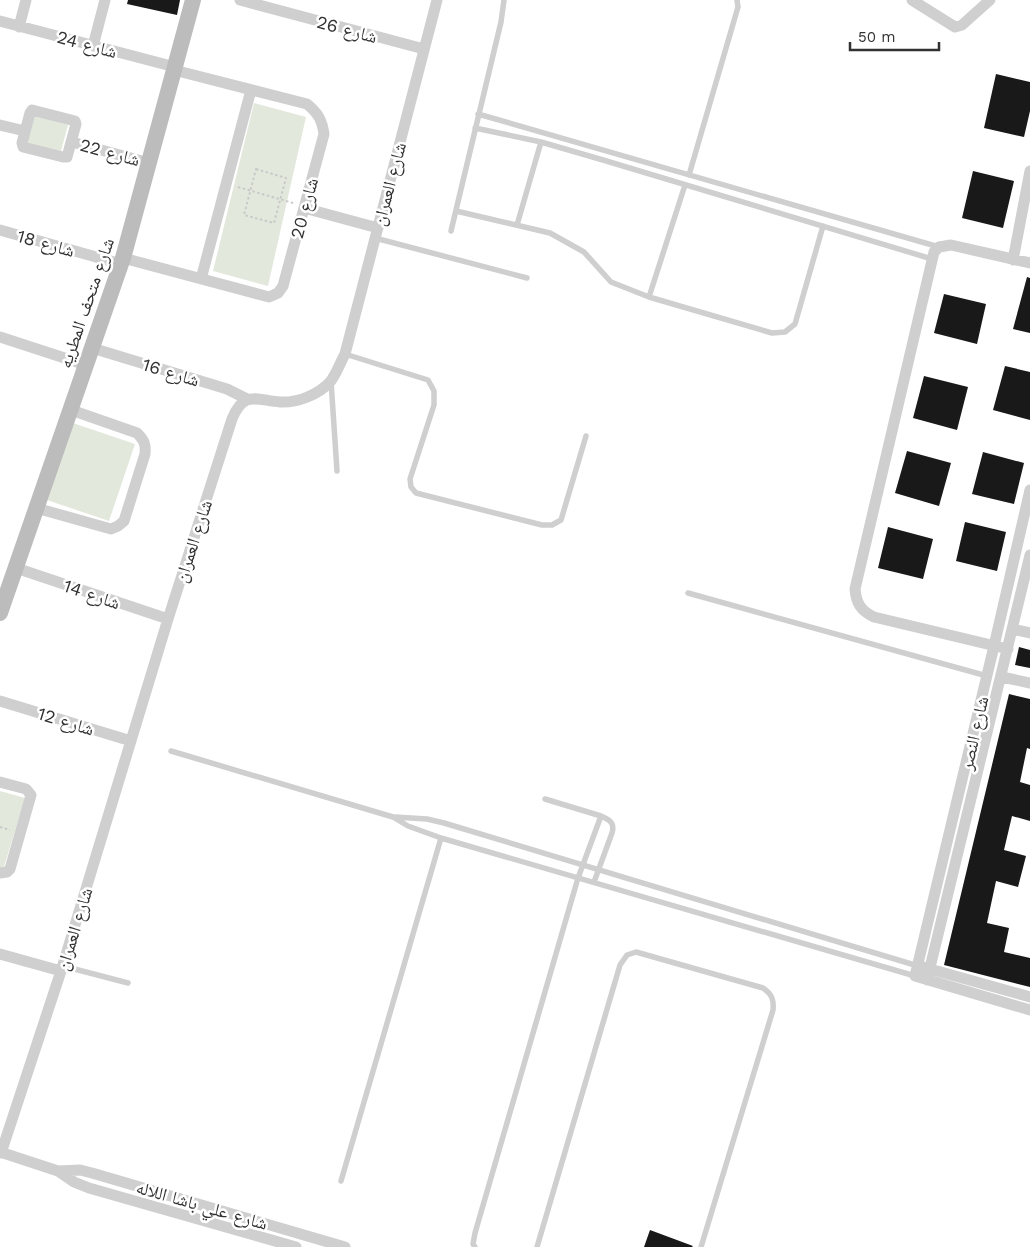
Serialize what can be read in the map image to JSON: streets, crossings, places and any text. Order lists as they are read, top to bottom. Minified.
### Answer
{"streets":{"street":["شارع 26","شارع 24","شارع 22","شارع العمران","شارع 20","شارع 18","شارع متحف المطريه","شارع 16","شارع 14","شارع 12","شارع النصر","شارع علي باشا اللاله"]},"crossings":[["شارع 26","شارع العمران"],["شارع 24","شارع 20"],["شارع 24","شارع متحف المطريه"],["شارع 22","شارع متحف المطريه"],["شارع العمران","شارع 16"],["شارع العمران","شارع 14"],["شارع العمران","شارع 12"],["شارع العمران","شارع علي باشا اللاله"],["شارع 20","شارع 18"],["شارع 20","شارع متحف المطريه"],["شارع 18","شارع متحف المطريه"],["شارع متحف المطريه","شارع 16"],["شارع متحف المطريه","شارع 14"]],"scale_bar":"50 m"}
